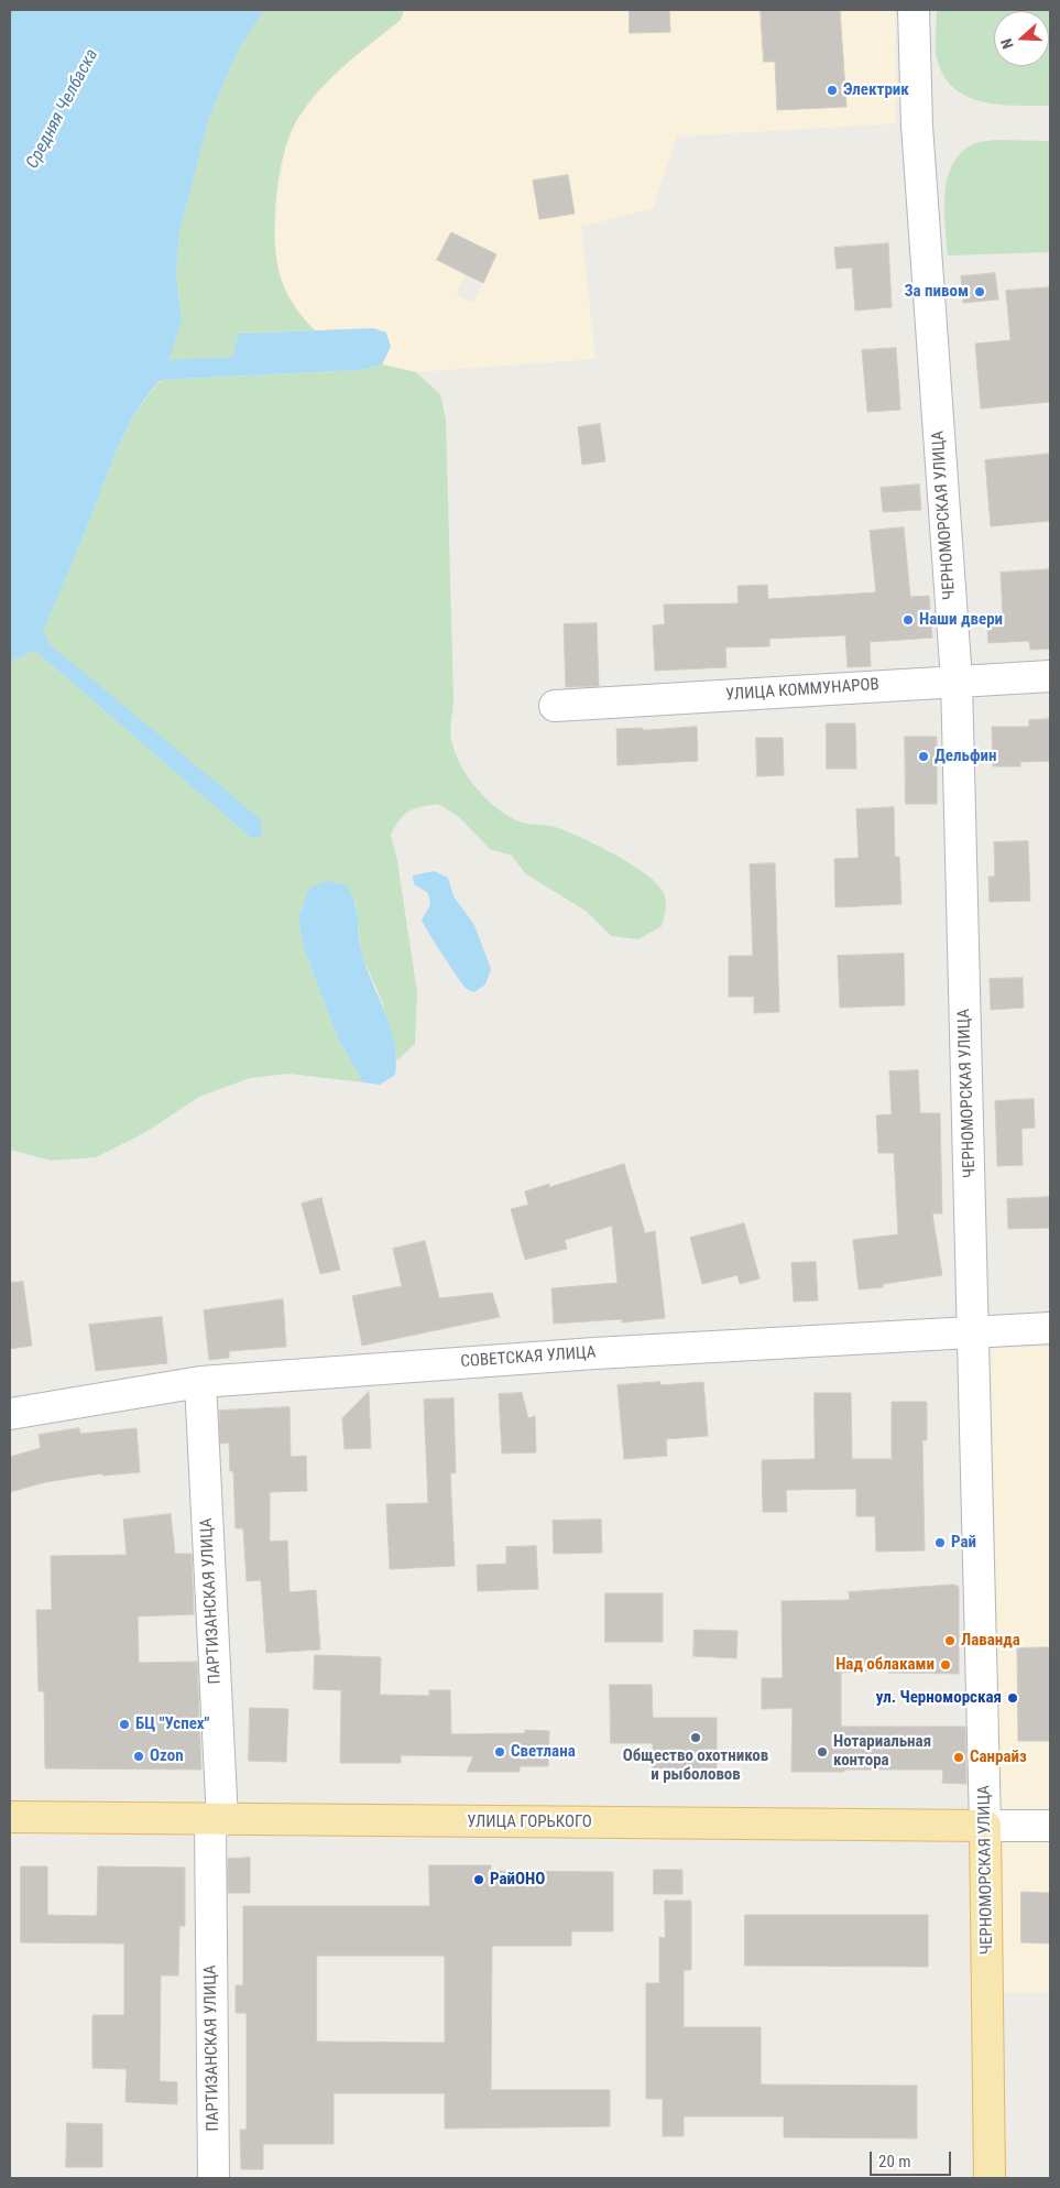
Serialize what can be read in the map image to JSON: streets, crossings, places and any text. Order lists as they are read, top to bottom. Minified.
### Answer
{"streets":{"main road":["ЧЕРНОМОРСКАЯ УЛИЦА","УЛИЦА ГОРЬКОГО"],"street":["УЛИЦА КОММУНАРОВ","СОВЕТСКАЯ УЛИЦА","ПАРТИЗАНСКАЯ УЛИЦА"]},"crossings":[["ЧЕРНОМОРСКАЯ УЛИЦА","УЛИЦА КОММУНАРОВ"],["ЧЕРНОМОРСКАЯ УЛИЦА","СОВЕТСКАЯ УЛИЦА"],["ЧЕРНОМОРСКАЯ УЛИЦА","УЛИЦА ГОРЬКОГО"],["СОВЕТСКАЯ УЛИЦА","ПАРТИЗАНСКАЯ УЛИЦА"],["ПАРТИЗАНСКАЯ УЛИЦА","УЛИЦА ГОРЬКОГО"]],"water":["Средняя Челбаска"],"places":["Электрик","За пивом","Наши двери","Дельфин","Рай","Лаванда","Над облаками","ул. Черноморская","БЦ \"Успех\"","Общество охотников и рыболовов","Светлана","Нотариальная контора","Ozon","Санрайз","РайОНО"],"scale_bar":"20 m","north":"left"}
